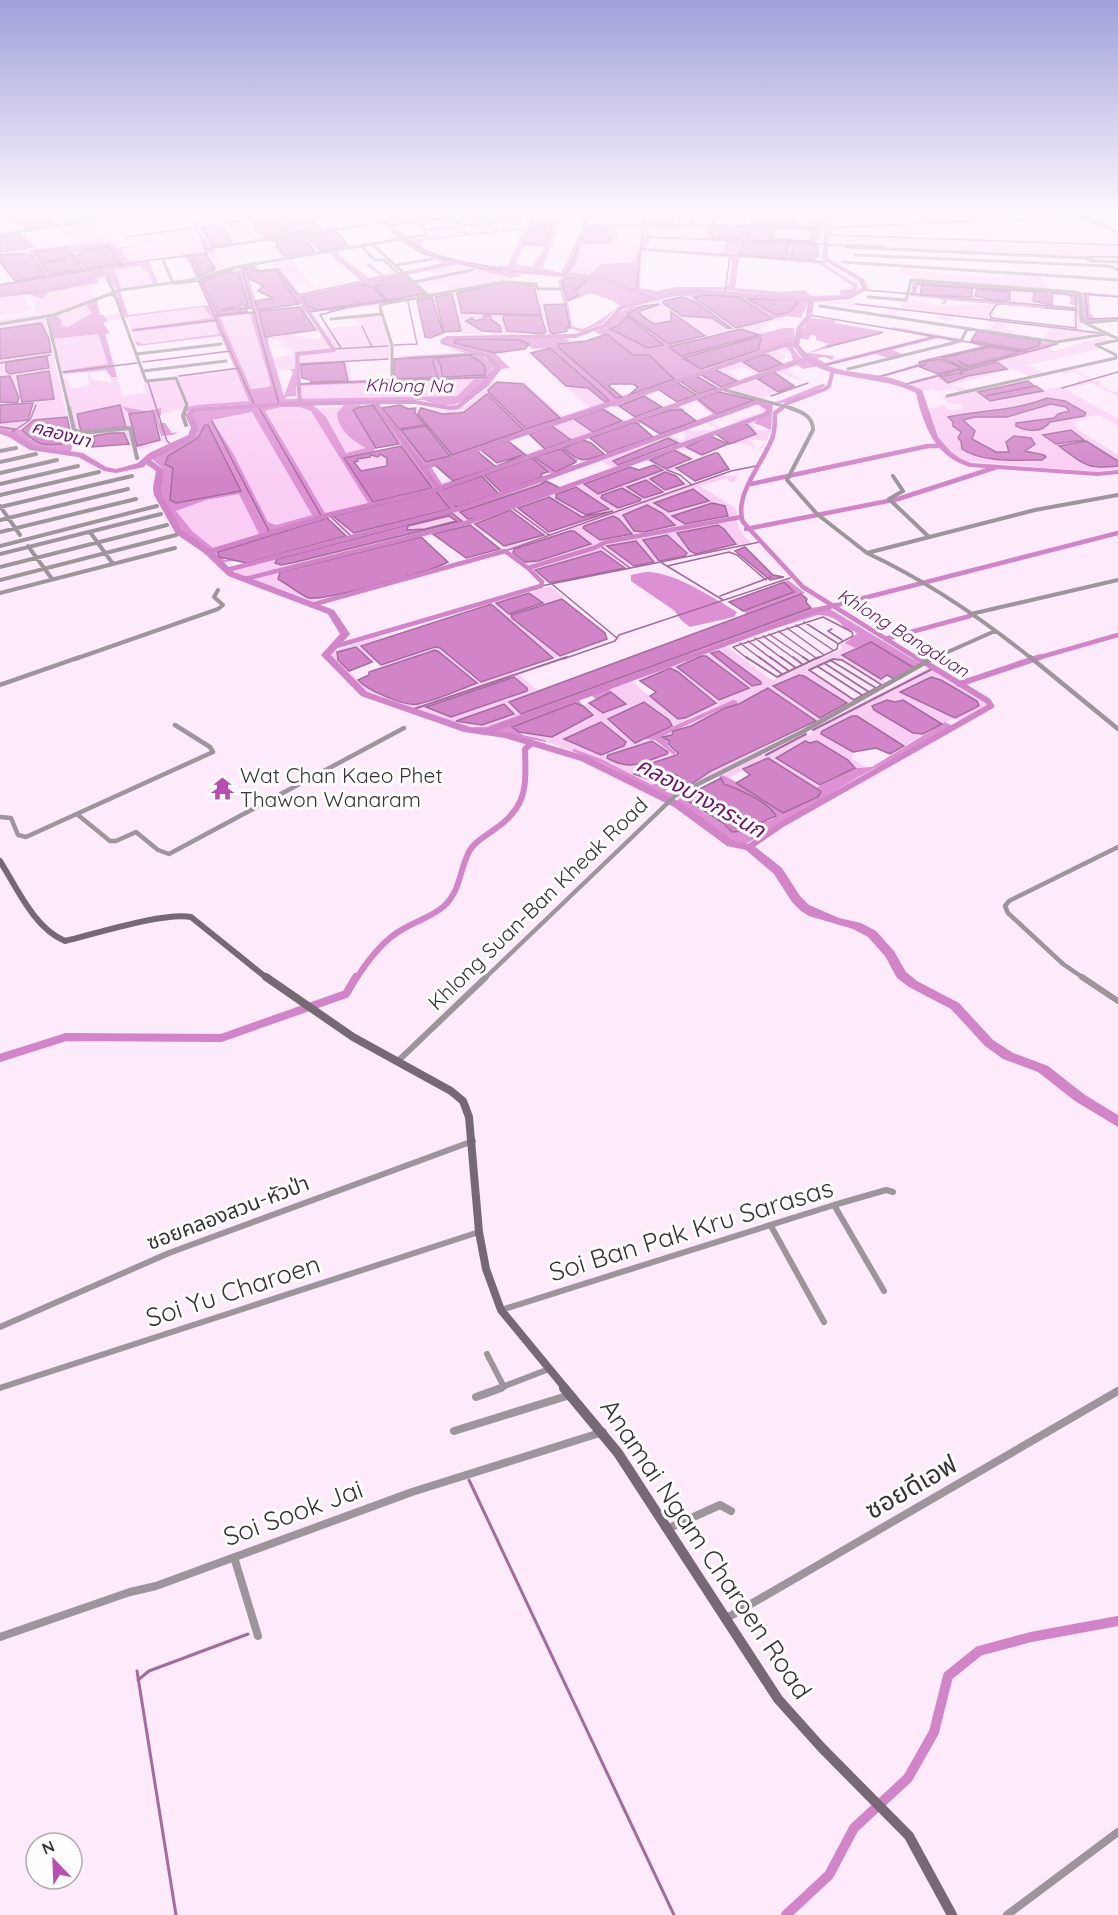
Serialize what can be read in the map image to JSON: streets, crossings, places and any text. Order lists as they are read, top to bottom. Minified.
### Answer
{"streets":{"street":["Khlong Suan-Ban Kheak Road","ซอยคลองสวน-หัวป่า","Soi Ban Pak Kru Sarasas","Soi Yu Charoen","ซอยดีเอฟ","Soi Sook Jai","Anamai Ngam Charoen Road"]},"crossings":[["Khlong Suan-Ban Kheak Road","Anamai Ngam Charoen Road"],["ซอยคลองสวน-หัวป่า","Anamai Ngam Charoen Road"],["Soi Ban Pak Kru Sarasas","Anamai Ngam Charoen Road"],["Soi Yu Charoen","Anamai Ngam Charoen Road"],["ซอยดีเอฟ","Anamai Ngam Charoen Road"],["Soi Sook Jai","Anamai Ngam Charoen Road"]],"water":["Khlong Na","คลองนา","Khlong Bangduan","คลองบางกระนก"],"places":{"temple":["Wat Chan Kaeo Phet Thawon Wanaram"]},"north":"top left"}
